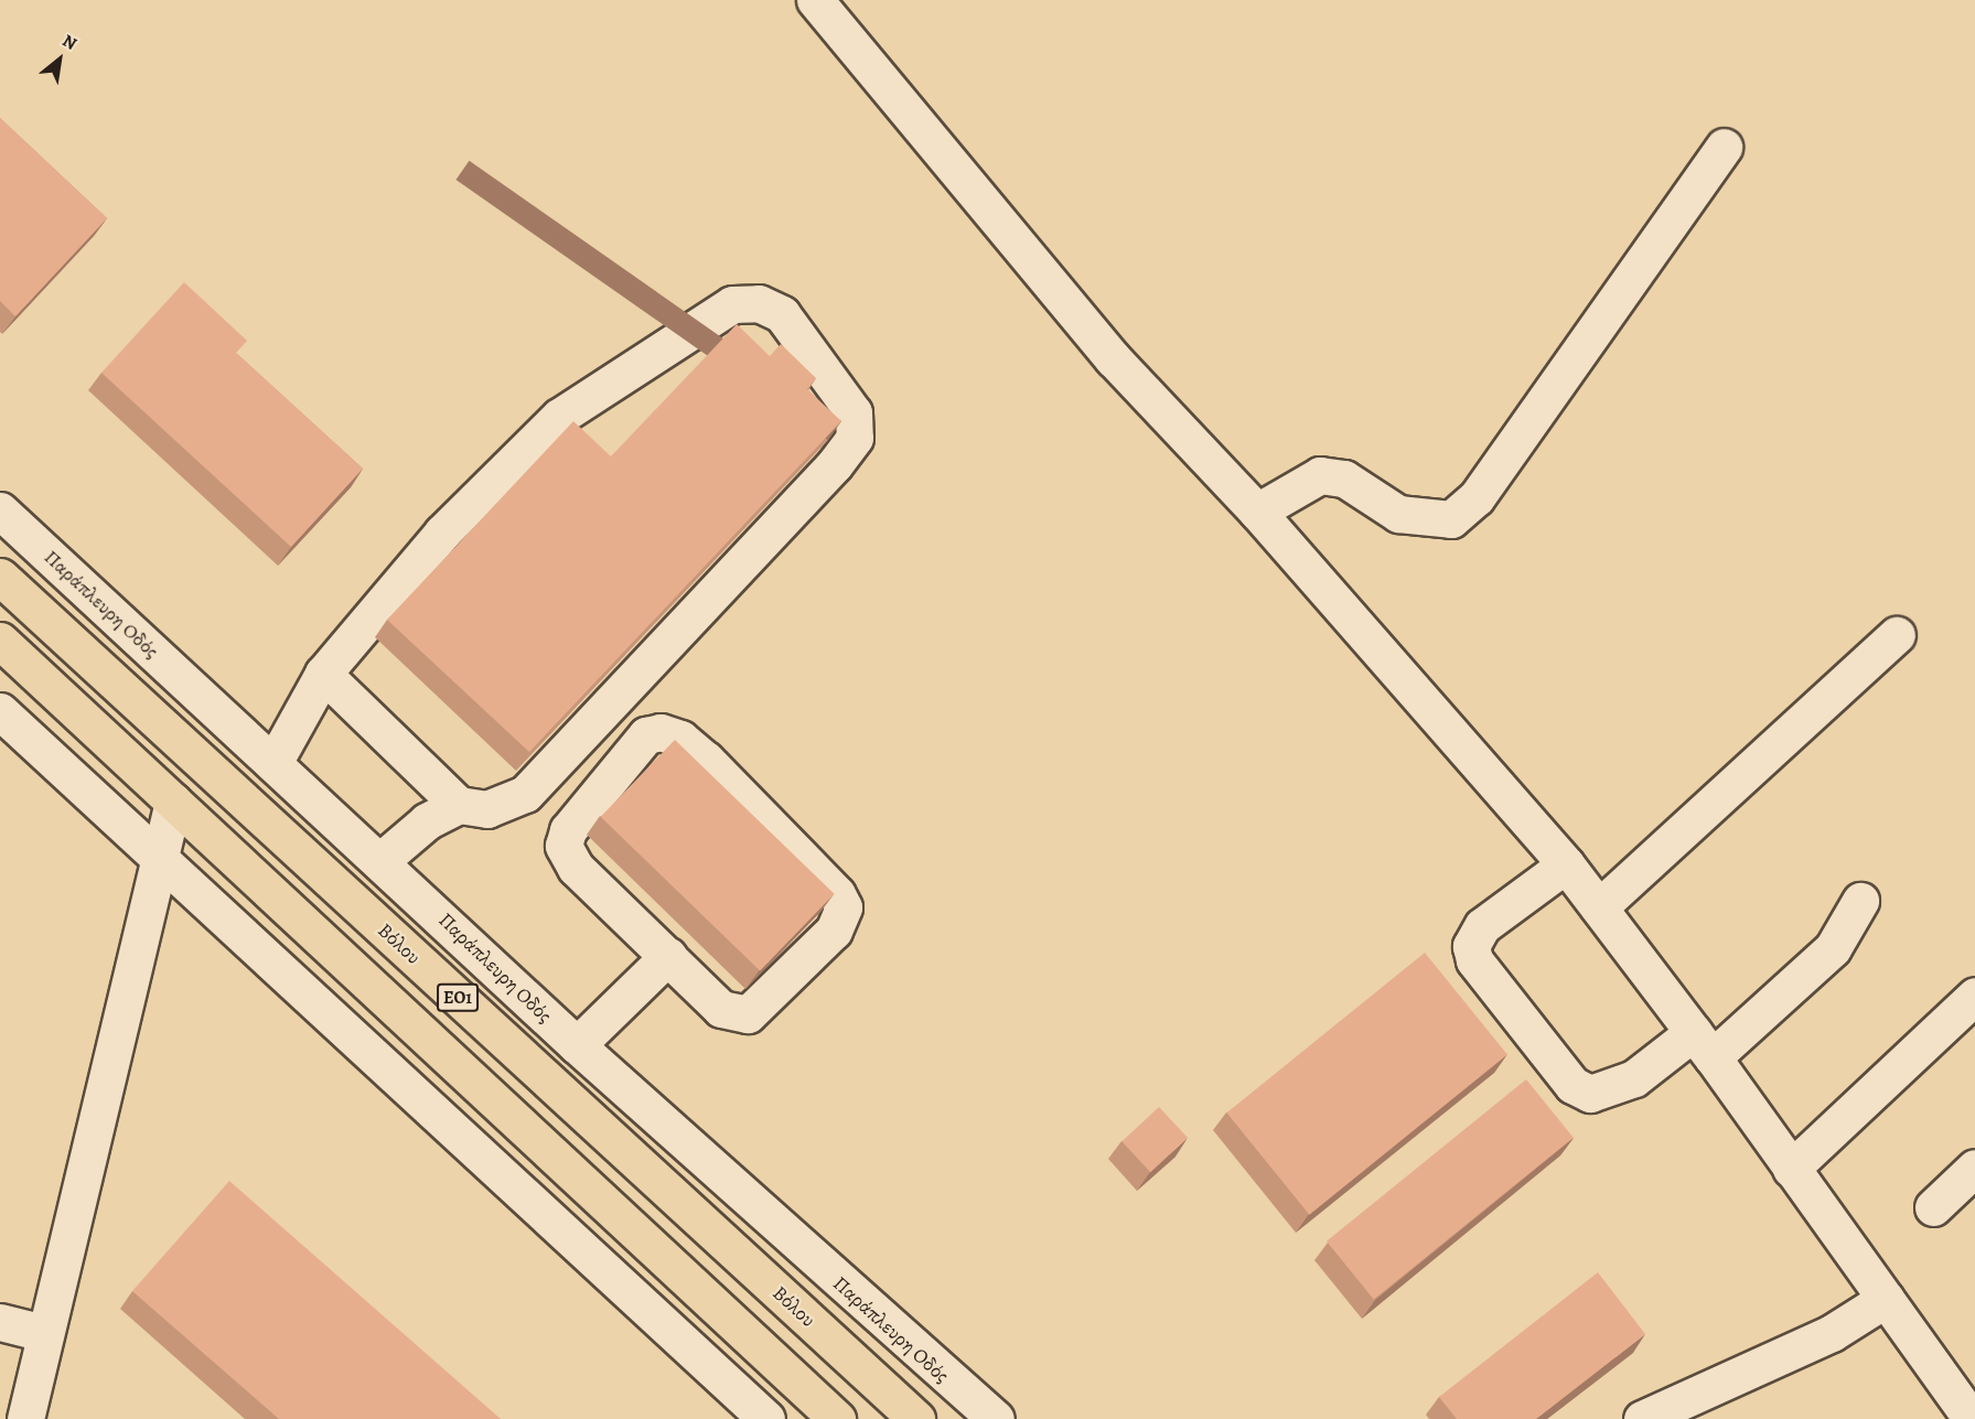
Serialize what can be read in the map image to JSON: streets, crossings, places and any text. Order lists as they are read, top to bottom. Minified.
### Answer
{"streets":{"main road":["Βόλου","ΕΟ1"],"street":["Παράπλευρη Οδός"]},"north":"top right"}
